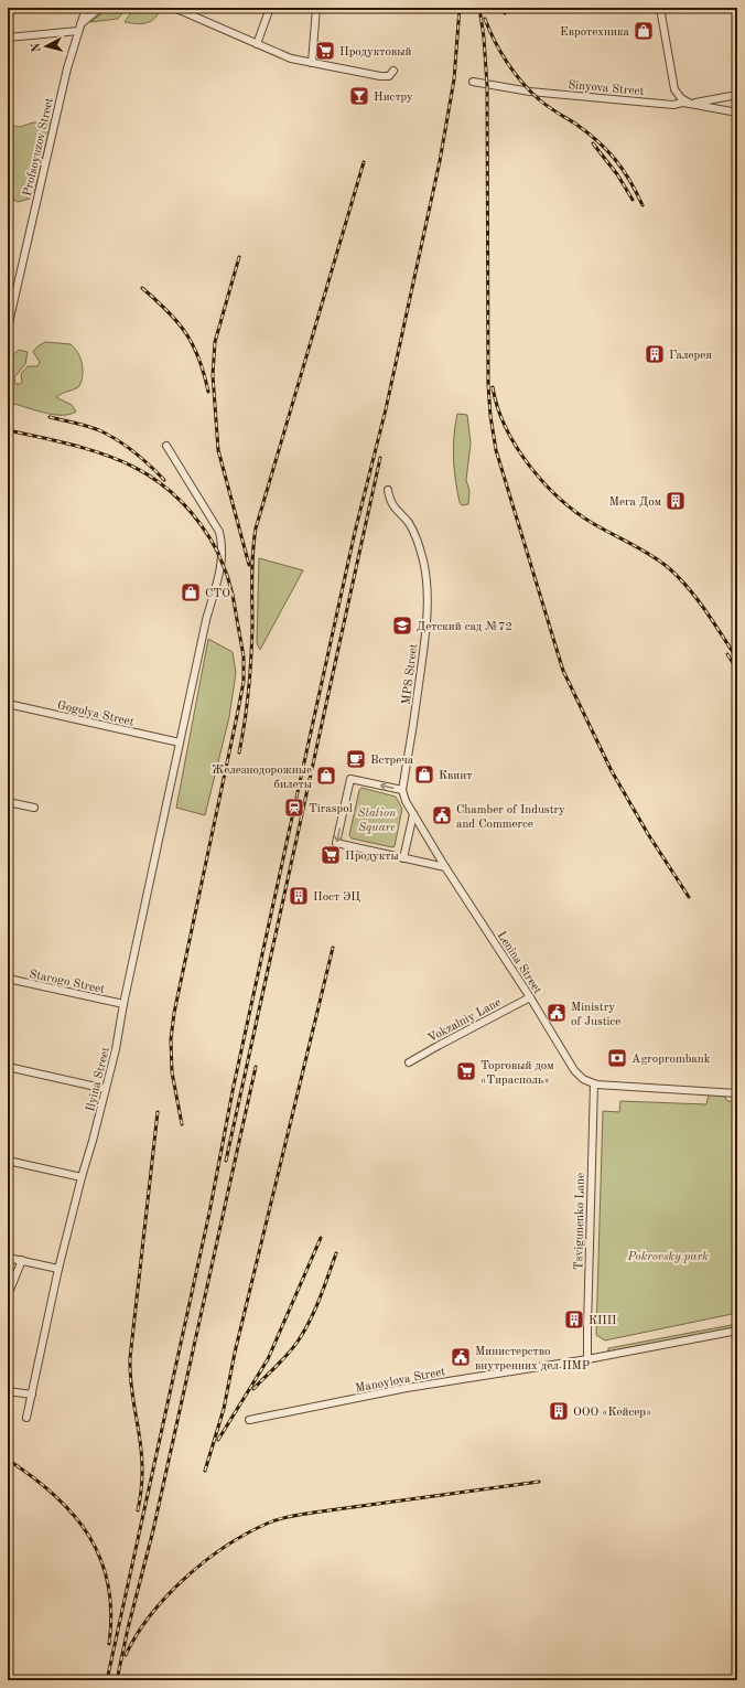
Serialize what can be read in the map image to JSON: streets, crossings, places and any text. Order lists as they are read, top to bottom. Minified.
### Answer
{"streets":{"street":["Sinyova Street","Profsoyuzov Street","MPS Street","Gogolya Street","Lenina Street","Starogo Street","Vokzalniy Lane","Ilyina Street","Tsvigunenko Lane","Manoylova Street"]},"crossings":[["MPS Street","Lenina Street"],["Gogolya Street","Ilyina Street"],["Lenina Street","Vokzalniy Lane"],["Lenina Street","Tsvigunenko Lane"],["Starogo Street","Ilyina Street"],["Tsvigunenko Lane","Manoylova Street"]],"parks":["Station Square","Pokrovsky park"],"places":{"shop":["Евротехника","СТО","Квинт","Железнодорожные билеты"],"supermarket":["Продуктовый","Продукты","Торговый дом «Тирасполь»"],"bar":["Нистру"],"building":["Галерея","Мега Дом","Пост ЭЦ","КПП","ООО «Кейсер»"],"school or university":["Детский сад №72"],"cafe":["Встреча"],"station":["Tiraspol"],"public building":["Chamber of Industry and Commerce","Ministry of Justice","Министерство внутренних дел ПМР"],"bank":["Agroprombank"]},"north":"left"}
